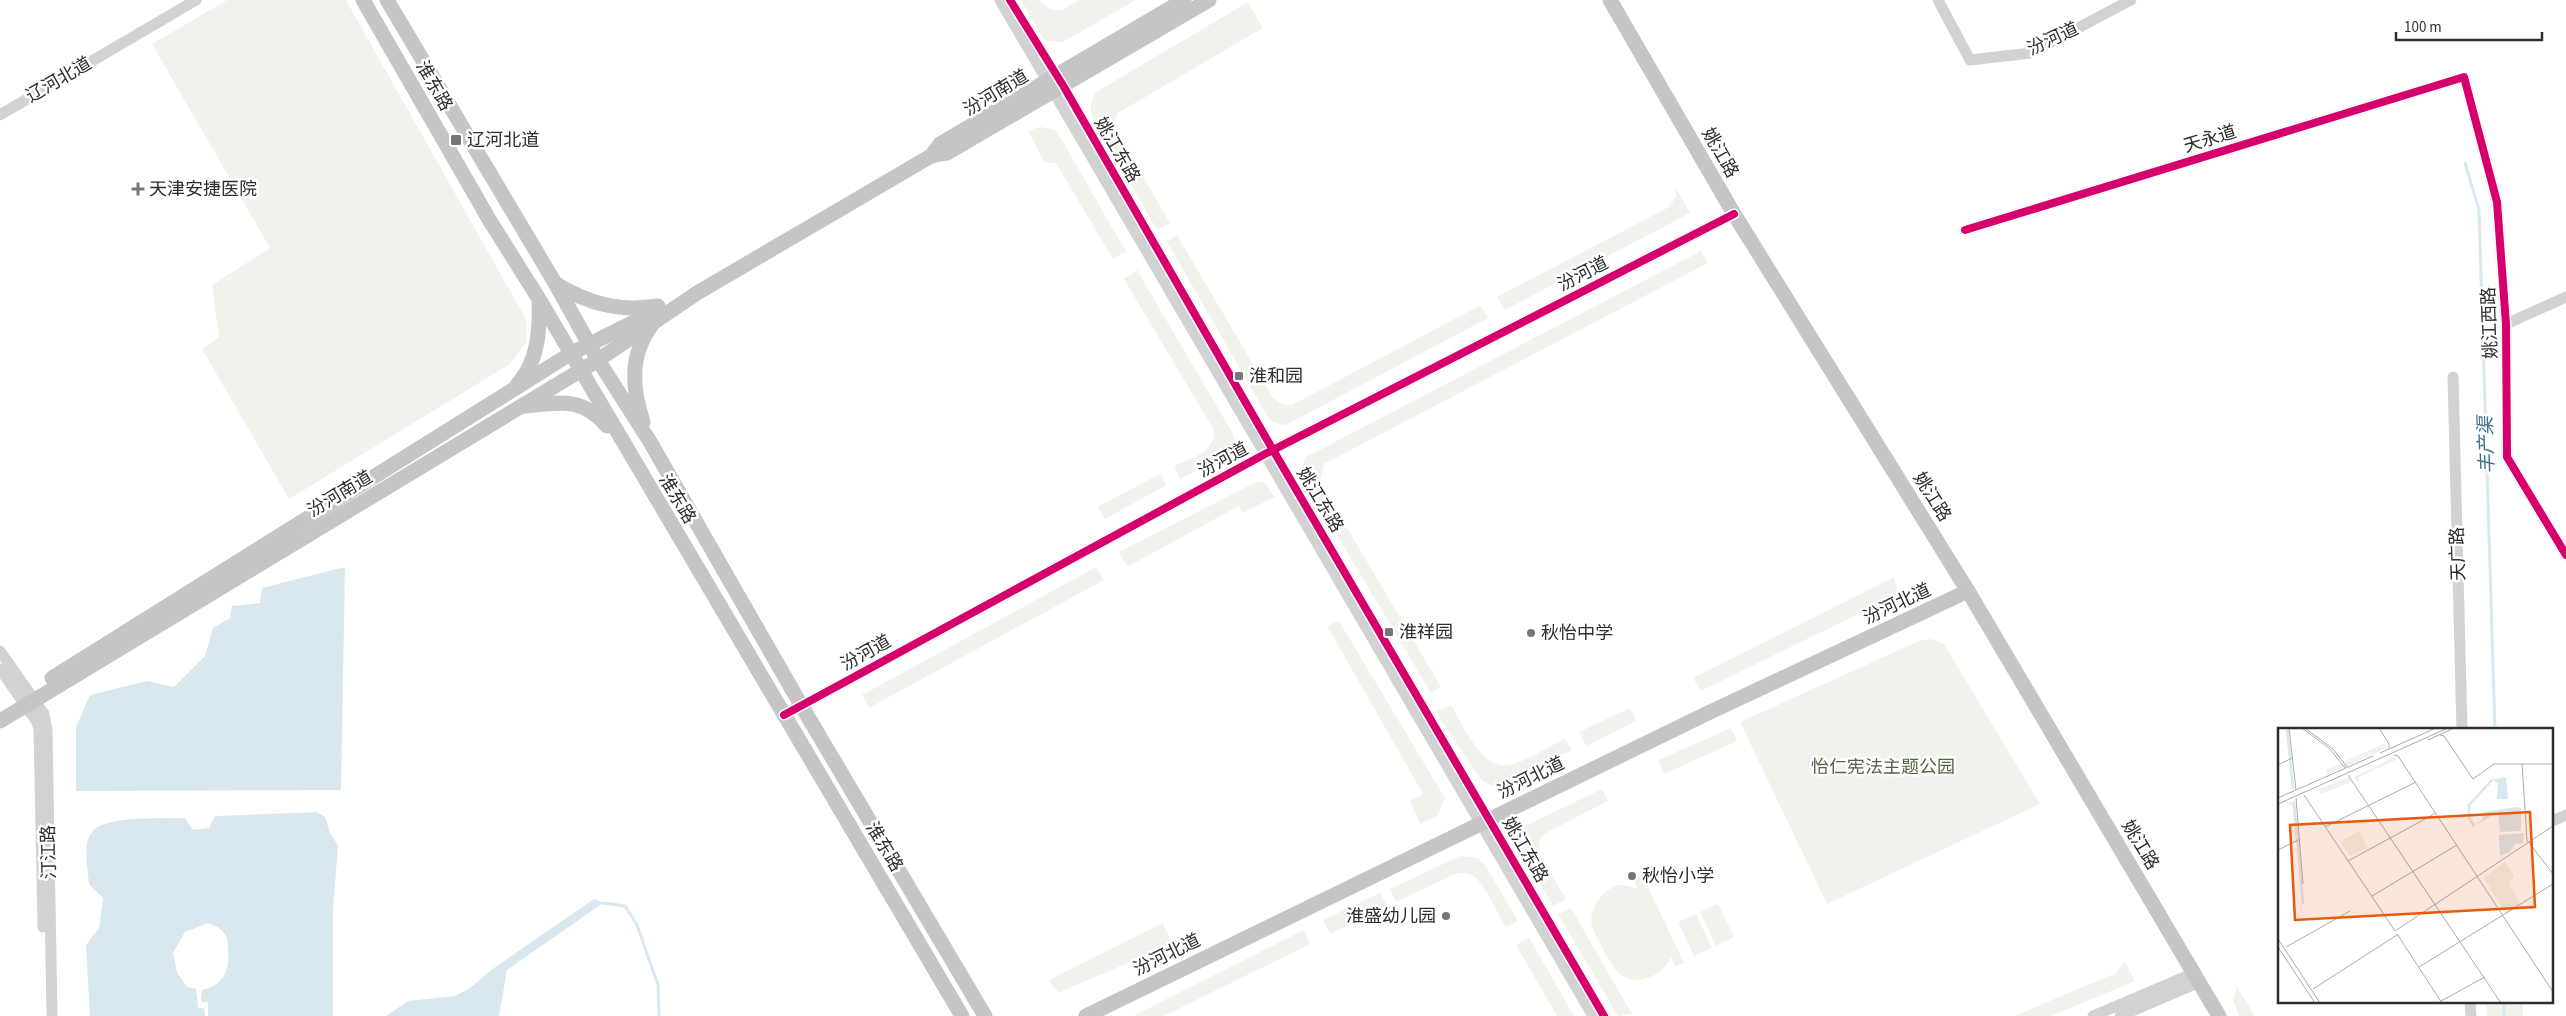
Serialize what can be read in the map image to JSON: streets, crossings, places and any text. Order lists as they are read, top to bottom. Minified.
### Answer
{"streets":{"main road":["淮东路","汾河南道","姚江路","汾河北道"],"street":["汾河道","辽河北道","天永道","姚江东路","姚江西路","天广路","汀江路"]},"crossings":[["汾河道","淮东路"],["汾河道","姚江东路"],["汾河道","姚江路"],["淮东路","汾河南道"],["汾河南道","姚江东路"],["汾河南道","汀江路"],["天永道","姚江西路"],["姚江东路","汾河北道"],["姚江路","汾河北道"]],"water":["丰产渠"],"parks":["怡仁宪法主题公园"],"places":{"transit":["辽河北道","淮和园","淮祥园"],"health":["天津安捷医院"],"other":["秋怡中学","秋怡小学","淮盛幼儿园"]},"scale_bar":"100 m"}
